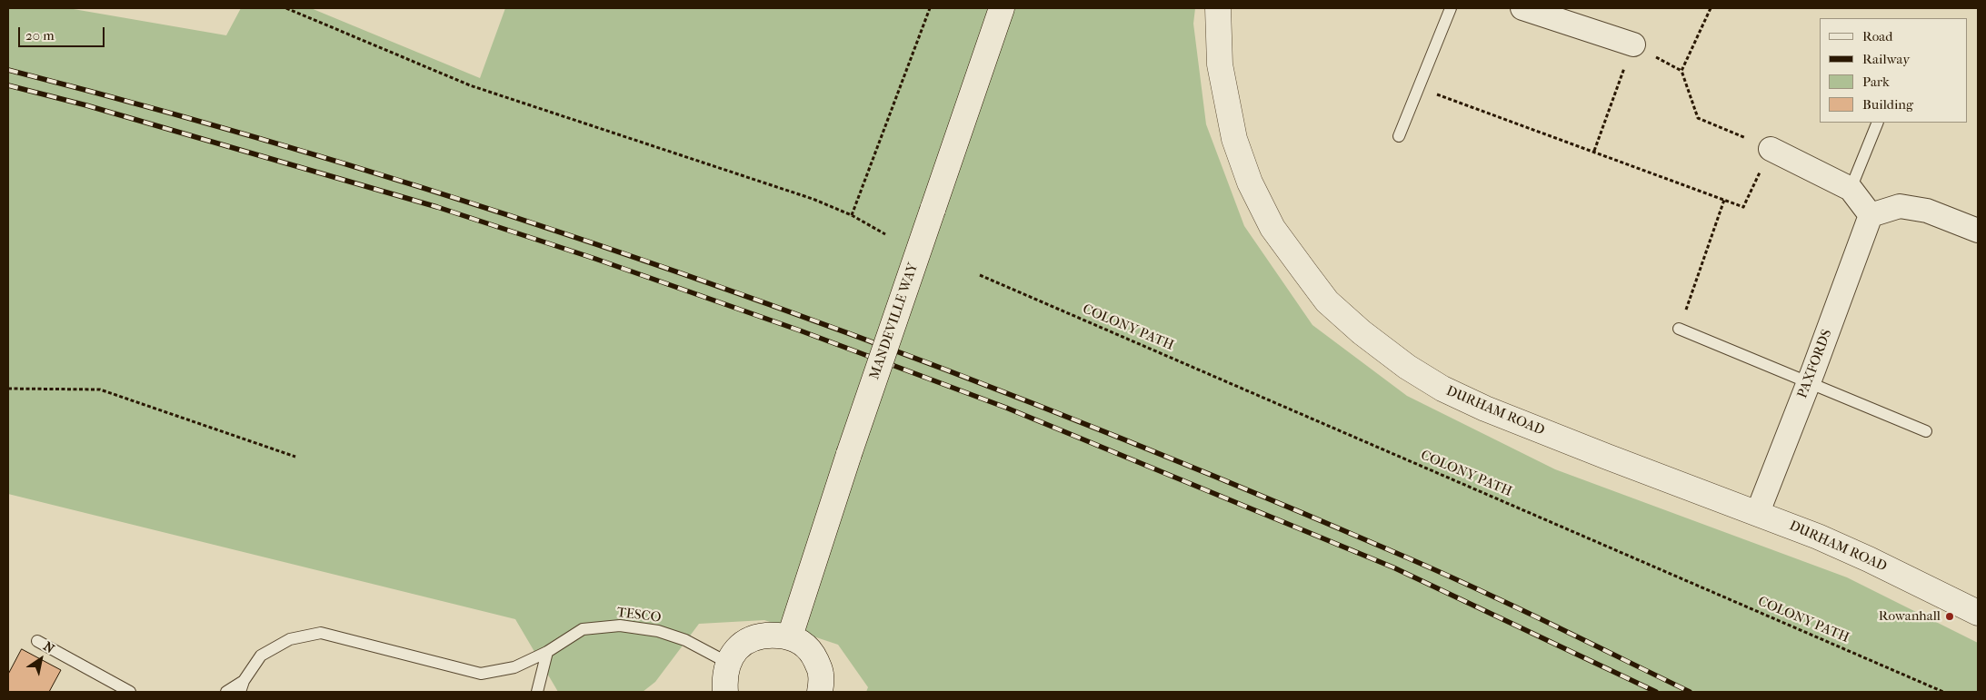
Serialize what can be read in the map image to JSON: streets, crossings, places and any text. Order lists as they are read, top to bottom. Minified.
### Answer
{"streets":{"street":["MANDEVILLE WAY","PAXFORDS","DURHAM ROAD"],"lane":["TESCO"],"path":["COLONY PATH"]},"crossings":[["PAXFORDS","DURHAM ROAD"]],"places":["Rowanhall"],"legend":["Road","Railway","Park","Building"],"scale_bar":"20 m","north":"top right"}
